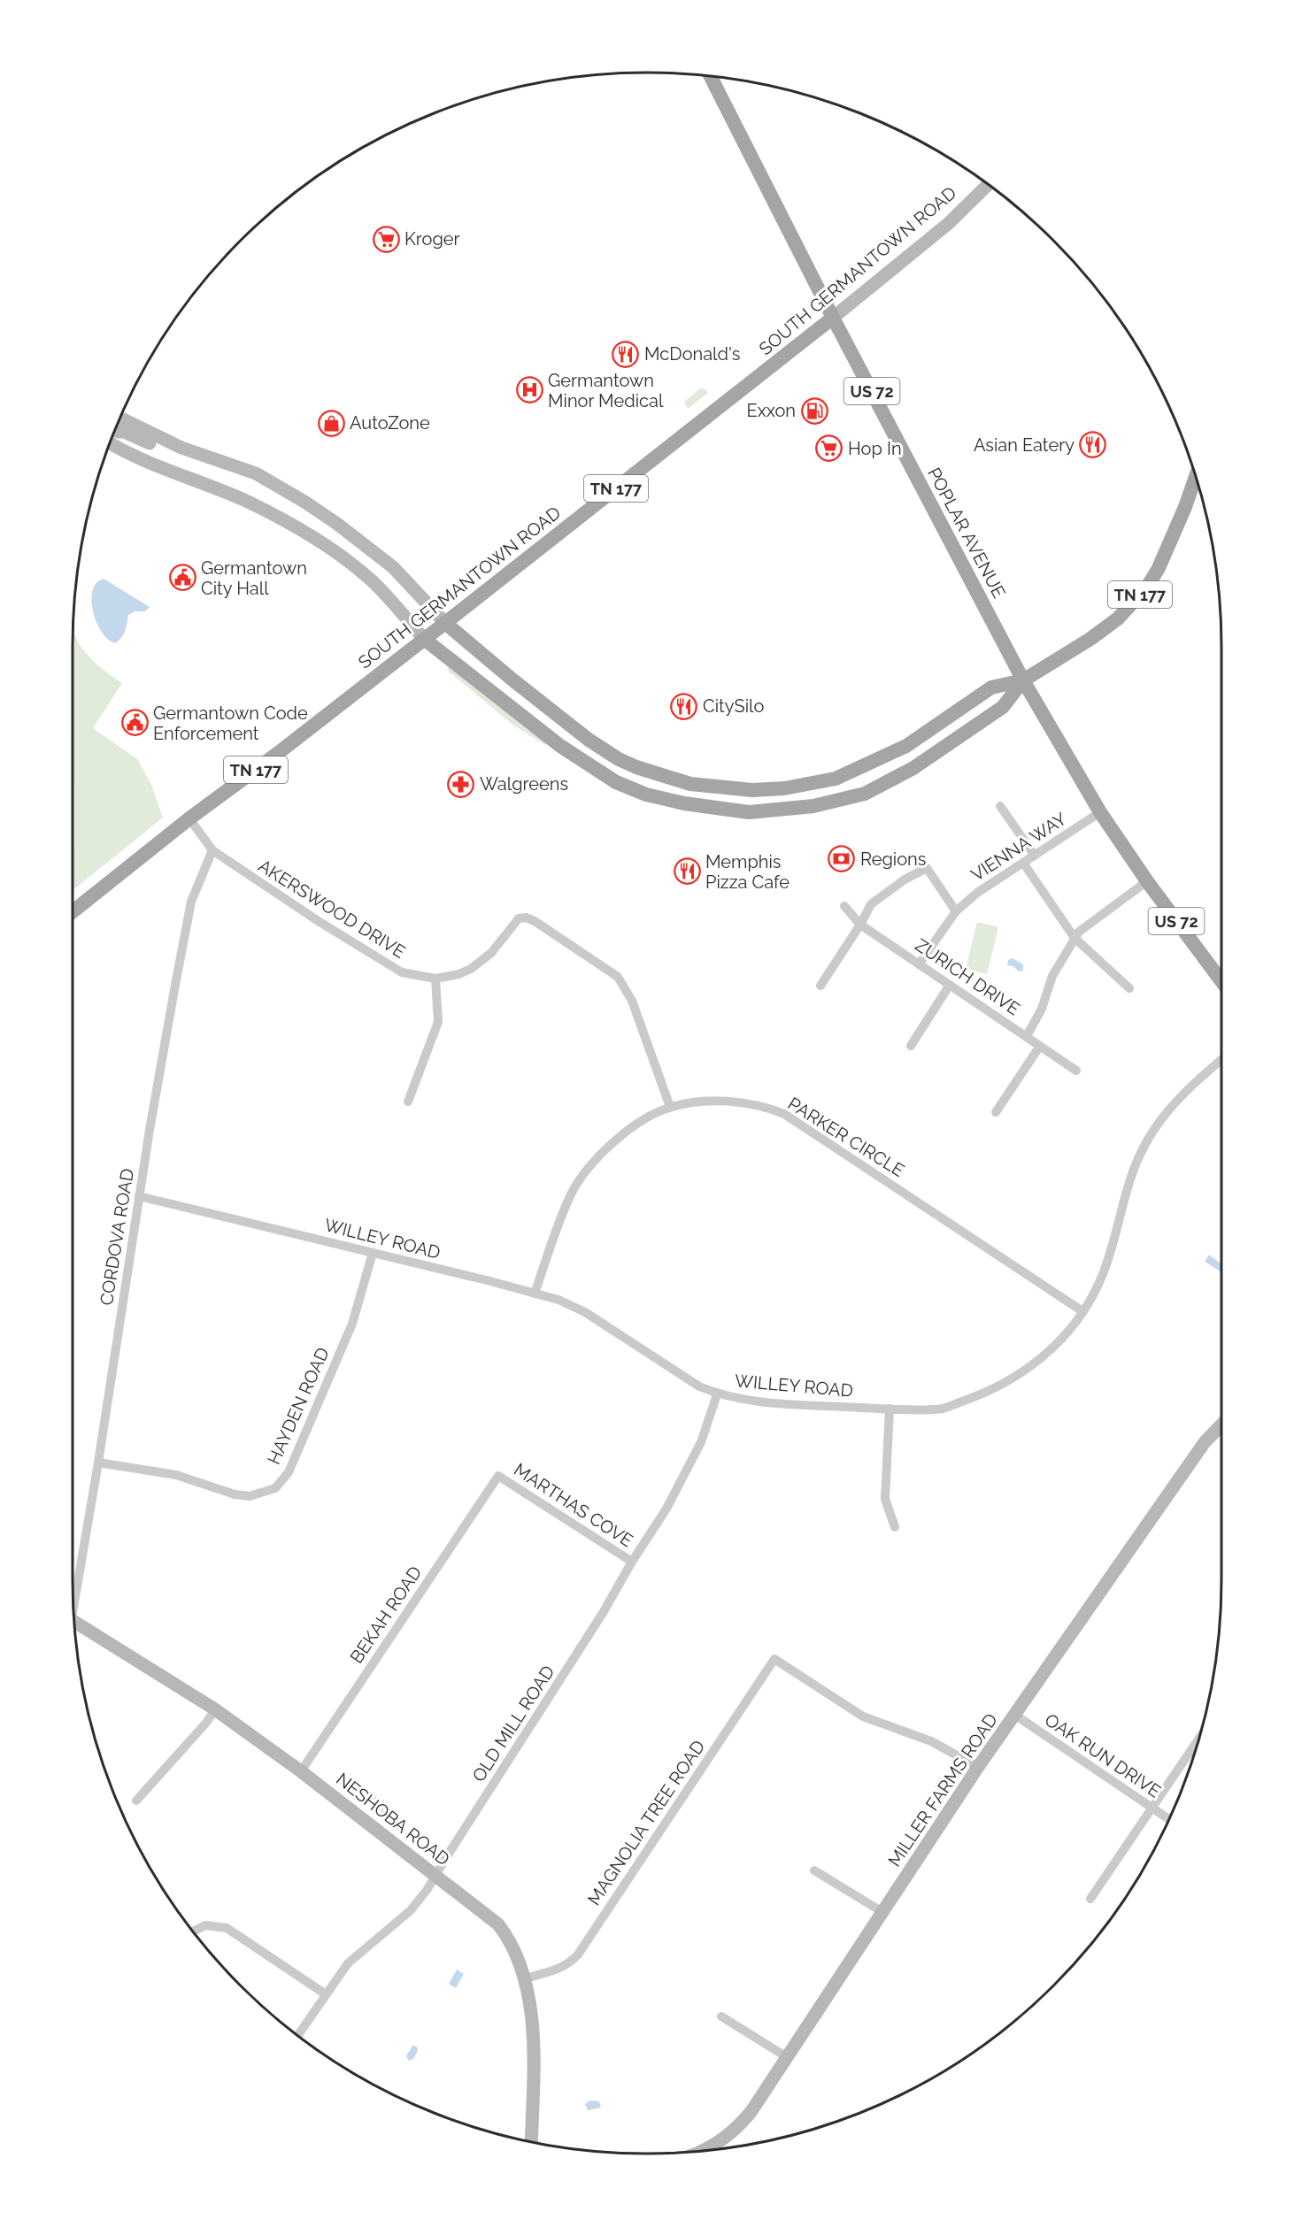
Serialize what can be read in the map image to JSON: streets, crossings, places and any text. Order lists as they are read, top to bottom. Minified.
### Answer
{"streets":{"main road":["SOUTH GERMANTOWN ROAD","US 72","TN 177","POPLAR AVENUE"],"street":["VIENNA WAY","AKERSWOOD DRIVE","ZURICH DRIVE","PARKER CIRCLE","CORDOVA ROAD","WILLEY ROAD","HAYDEN ROAD","MARTHAS COVE","BEKAH ROAD","OLD MILL ROAD","OAK RUN DRIVE","MILLER FARMS ROAD","NESHOBA ROAD","MAGNOLIA TREE ROAD"]},"crossings":[["SOUTH GERMANTOWN ROAD","POPLAR AVENUE"],["SOUTH GERMANTOWN ROAD","AKERSWOOD DRIVE"],["TN 177","POPLAR AVENUE"],["POPLAR AVENUE","VIENNA WAY"],["VIENNA WAY","ZURICH DRIVE"],["AKERSWOOD DRIVE","PARKER CIRCLE"],["AKERSWOOD DRIVE","CORDOVA ROAD"],["PARKER CIRCLE","WILLEY ROAD"],["CORDOVA ROAD","WILLEY ROAD"],["CORDOVA ROAD","HAYDEN ROAD"],["WILLEY ROAD","HAYDEN ROAD"],["WILLEY ROAD","OLD MILL ROAD"],["MARTHAS COVE","BEKAH ROAD"],["MARTHAS COVE","OLD MILL ROAD"],["BEKAH ROAD","NESHOBA ROAD"],["OLD MILL ROAD","NESHOBA ROAD"],["OAK RUN DRIVE","MILLER FARMS ROAD"],["MILLER FARMS ROAD","MAGNOLIA TREE ROAD"],["NESHOBA ROAD","MAGNOLIA TREE ROAD"]],"places":{"supermarket":["Kroger","Hop In"],"restaurant":["McDonald's","Asian Eatery","CitySilo","Memphis Pizza Cafe"],"hospital":["Germantown Minor Medical"],"fuel station":["Exxon"],"shop":["AutoZone"],"public building":["Germantown City Hall","Germantown Code Enforcement"],"pharmacy":["Walgreens"],"bank":["Regions"]}}
